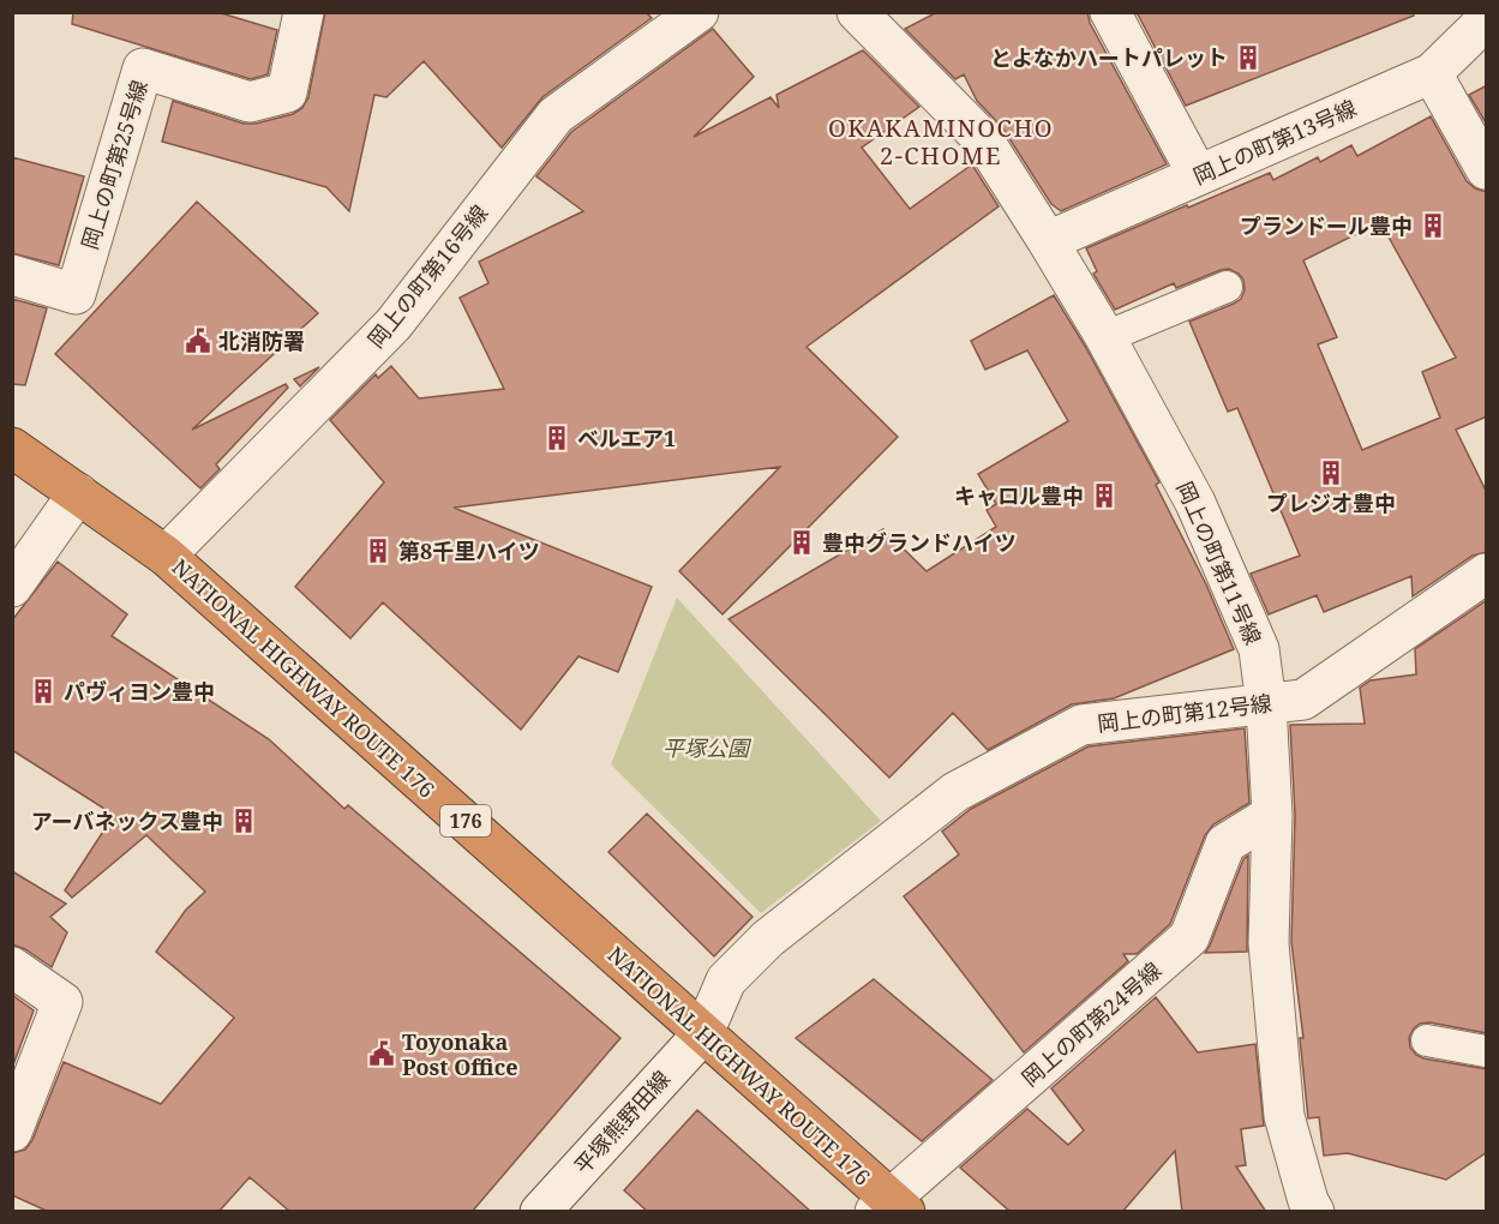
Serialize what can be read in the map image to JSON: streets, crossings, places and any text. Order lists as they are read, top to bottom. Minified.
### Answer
{"streets":{"highway":["NATIONAL HIGHWAY ROUTE 176","176"],"street":["岡上の町第13号線","岡上の町第25号線","岡上の町第16号線","岡上の町第11号線","岡上の町第12号線","岡上の町第24号線","平塚熊野田線"]},"crossings":[["岡上の町第13号線","岡上の町第11号線"],["岡上の町第16号線","NATIONAL HIGHWAY ROUTE 176"],["岡上の町第11号線","岡上の町第12号線"],["岡上の町第11号線","岡上の町第24号線"],["NATIONAL HIGHWAY ROUTE 176","岡上の町第12号線"],["NATIONAL HIGHWAY ROUTE 176","岡上の町第24号線"],["NATIONAL HIGHWAY ROUTE 176","平塚熊野田線"],["岡上の町第12号線","平塚熊野田線"]],"districts":["OKAKAMINOCHO 2-CHOME"],"parks":["平塚公園"],"places":{"building":["とよなかハートパレット","プランドール豊中","ベルエア1","プレジオ豊中","キャロル豊中","豊中グランドハイツ","第8千里ハイツ","パヴィヨン豊中","アーバネックス豊中"],"public building":["北消防署","Toyonaka Post Office"]}}
